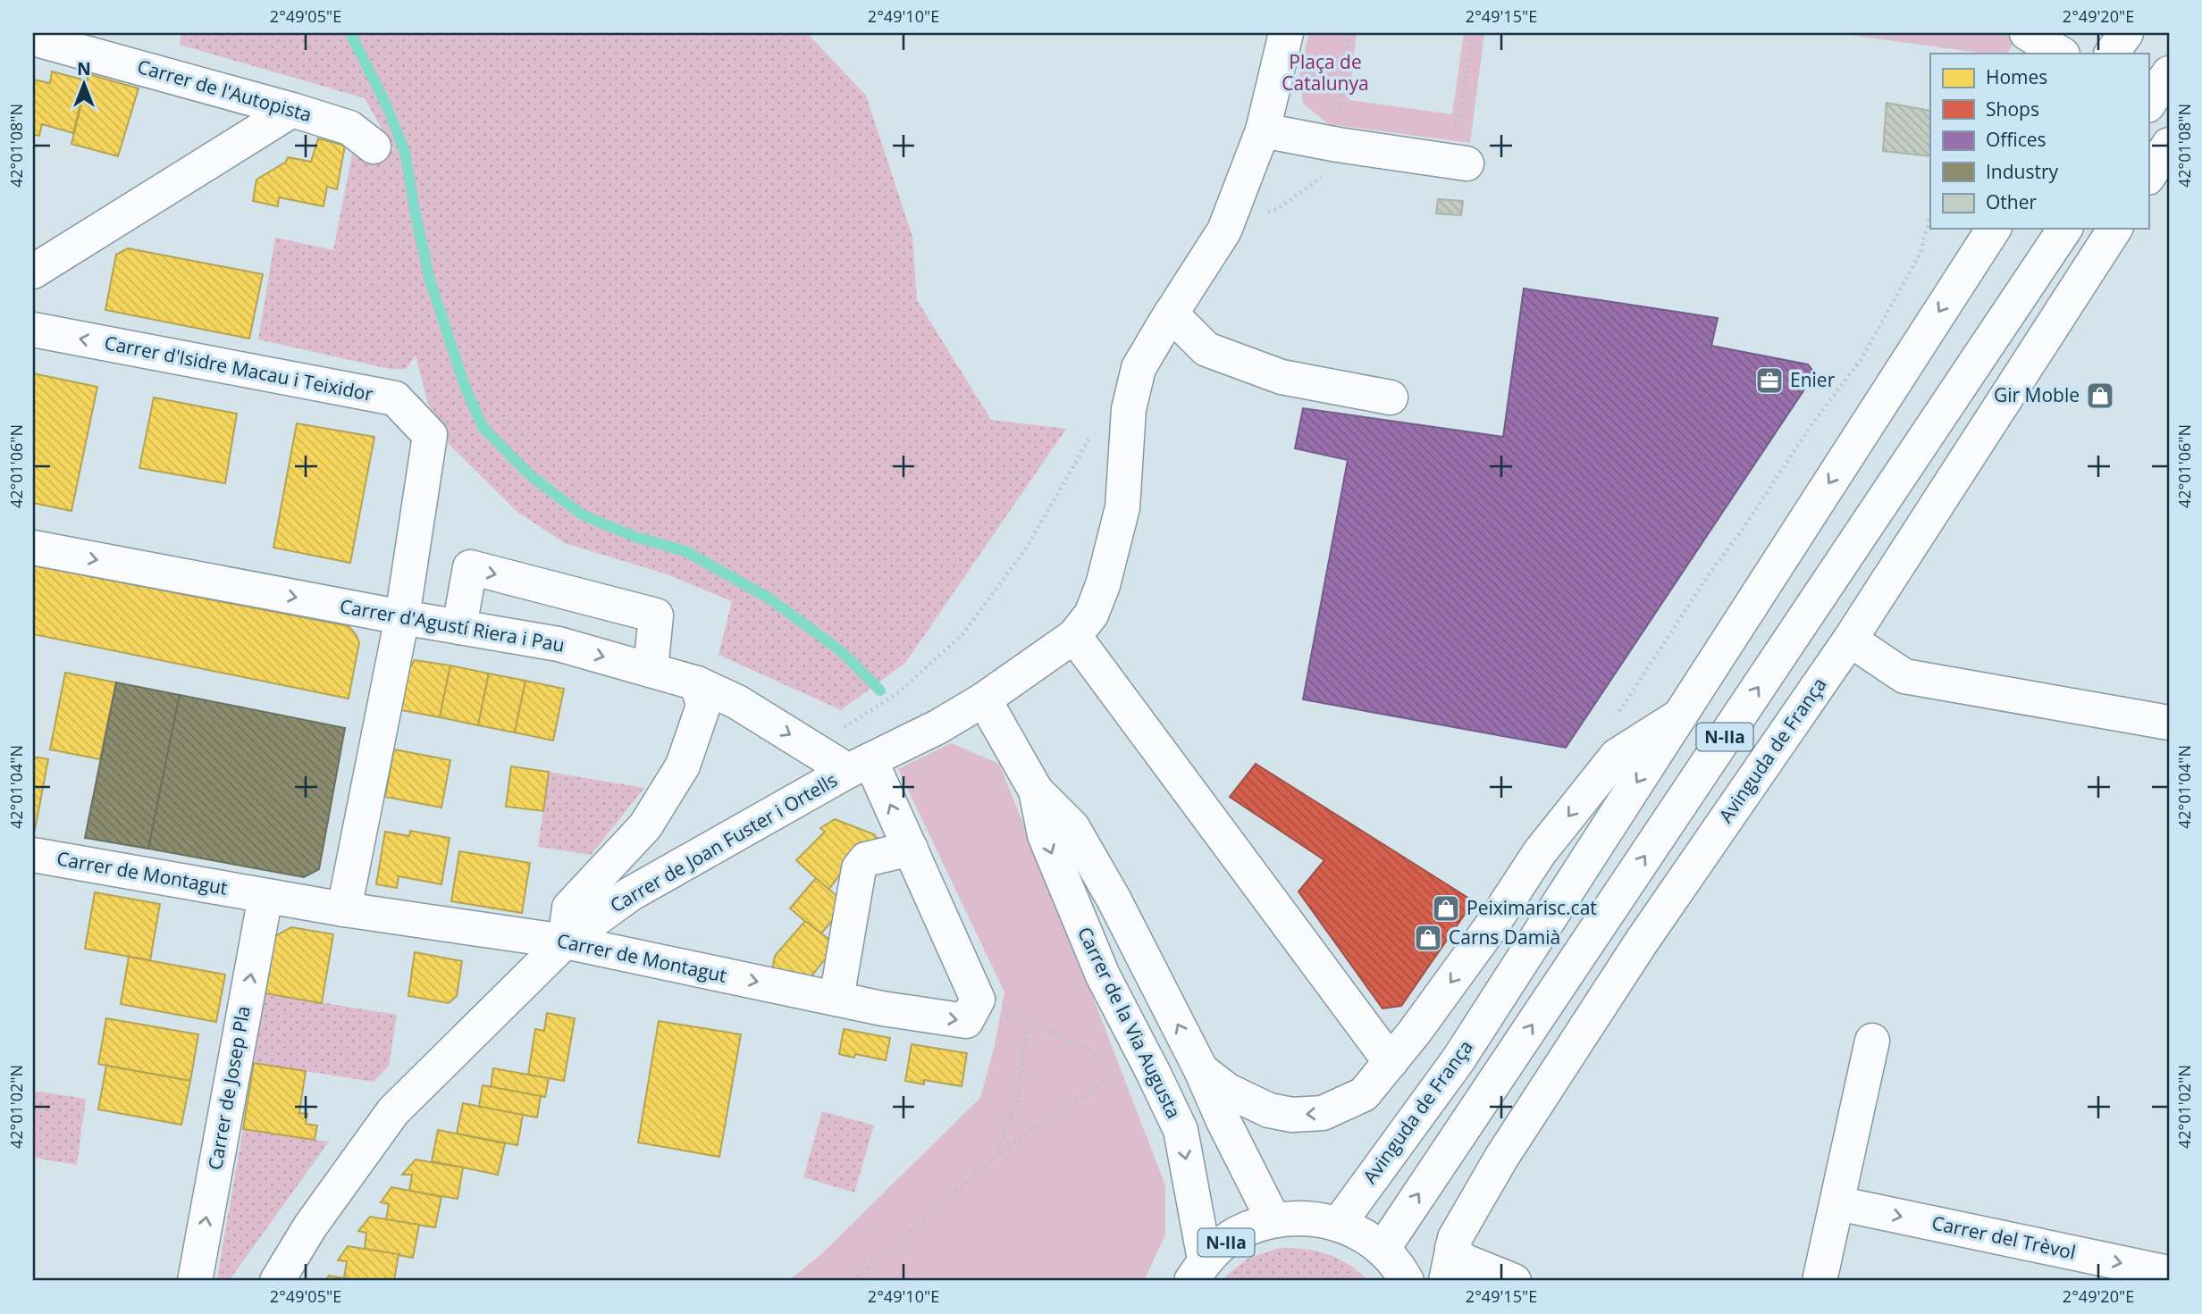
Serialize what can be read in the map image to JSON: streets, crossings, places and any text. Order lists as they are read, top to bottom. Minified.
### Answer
{"streets":{"street":["Carrer de l'Autopista","Carrer d'Isidre Macau i Teixidor","Carrer d'Agustí Riera i Pau","N-IIa","Avinguda de França","Carrer de Joan Fuster i Ortells","Carrer de Montagut","Carrer de la Via Augusta","Carrer de Josep Pla","Carrer del Trèvol"]},"crossings":[["Carrer d'Isidre Macau i Teixidor","Carrer d'Agustí Riera i Pau"],["Carrer d'Agustí Riera i Pau","Carrer de Joan Fuster i Ortells"],["Carrer d'Agustí Riera i Pau","Carrer de Montagut"],["N-IIa","Avinguda de França"],["N-IIa","Carrer de la Via Augusta"],["Avinguda de França","Carrer de la Via Augusta"],["Carrer de Joan Fuster i Ortells","Carrer de Montagut"],["Carrer de Joan Fuster i Ortells","Carrer de la Via Augusta"],["Carrer de Montagut","Carrer de Josep Pla"]],"one_way":["Carrer d'Agustí Riera i Pau","Carrer de Josep Pla","Carrer del Trèvol"],"parks":["Plaça de Catalunya"],"places":{"office":["Enier"],"shop":["Gir Moble","Peiximarisc.cat","Carns Damià"]},"legend":["Homes","Shops","Offices","Industry","Other"],"north":"top","coordinates":["2°49'05\"E","2°49'10\"E","2°49'15\"E","2°49'20\"E","42°01'08\"N","42°01'06\"N","42°01'04\"N","42°01'02\"N"]}
